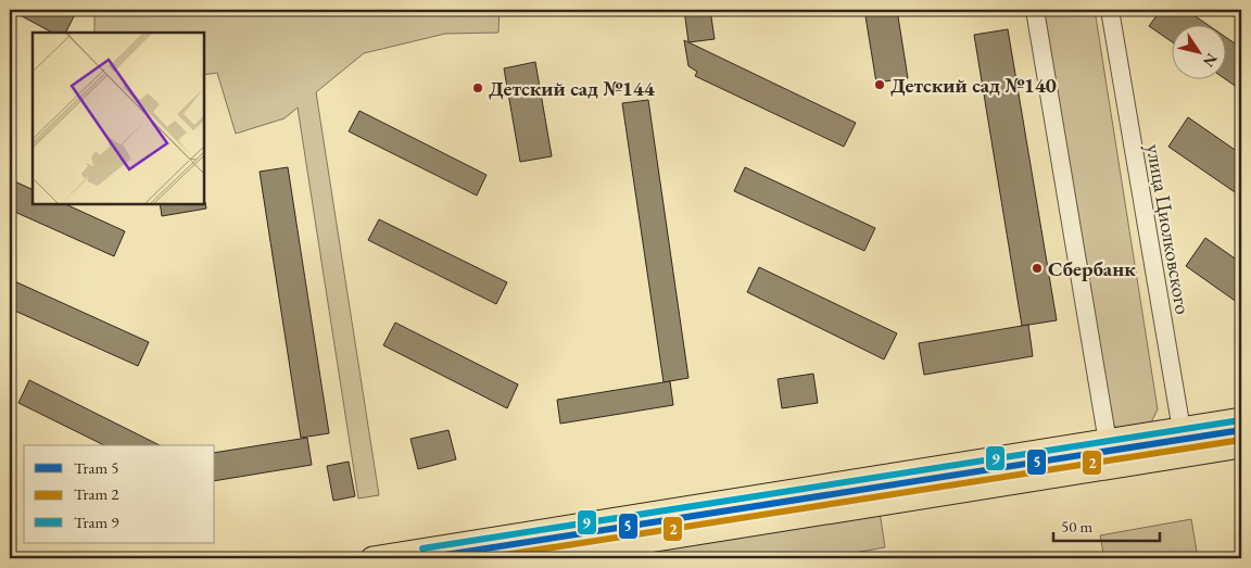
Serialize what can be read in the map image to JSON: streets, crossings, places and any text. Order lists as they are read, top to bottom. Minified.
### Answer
{"streets":{"street":["улица Циолковского"]},"places":["Детский сад №140","Детский сад №144","Сбербанк"],"lines":["tram line 9","tram line 5","tram line 2"],"legend":["Tram 5","Tram 2","Tram 9"],"scale_bar":"50 m","north":"bottom right"}
